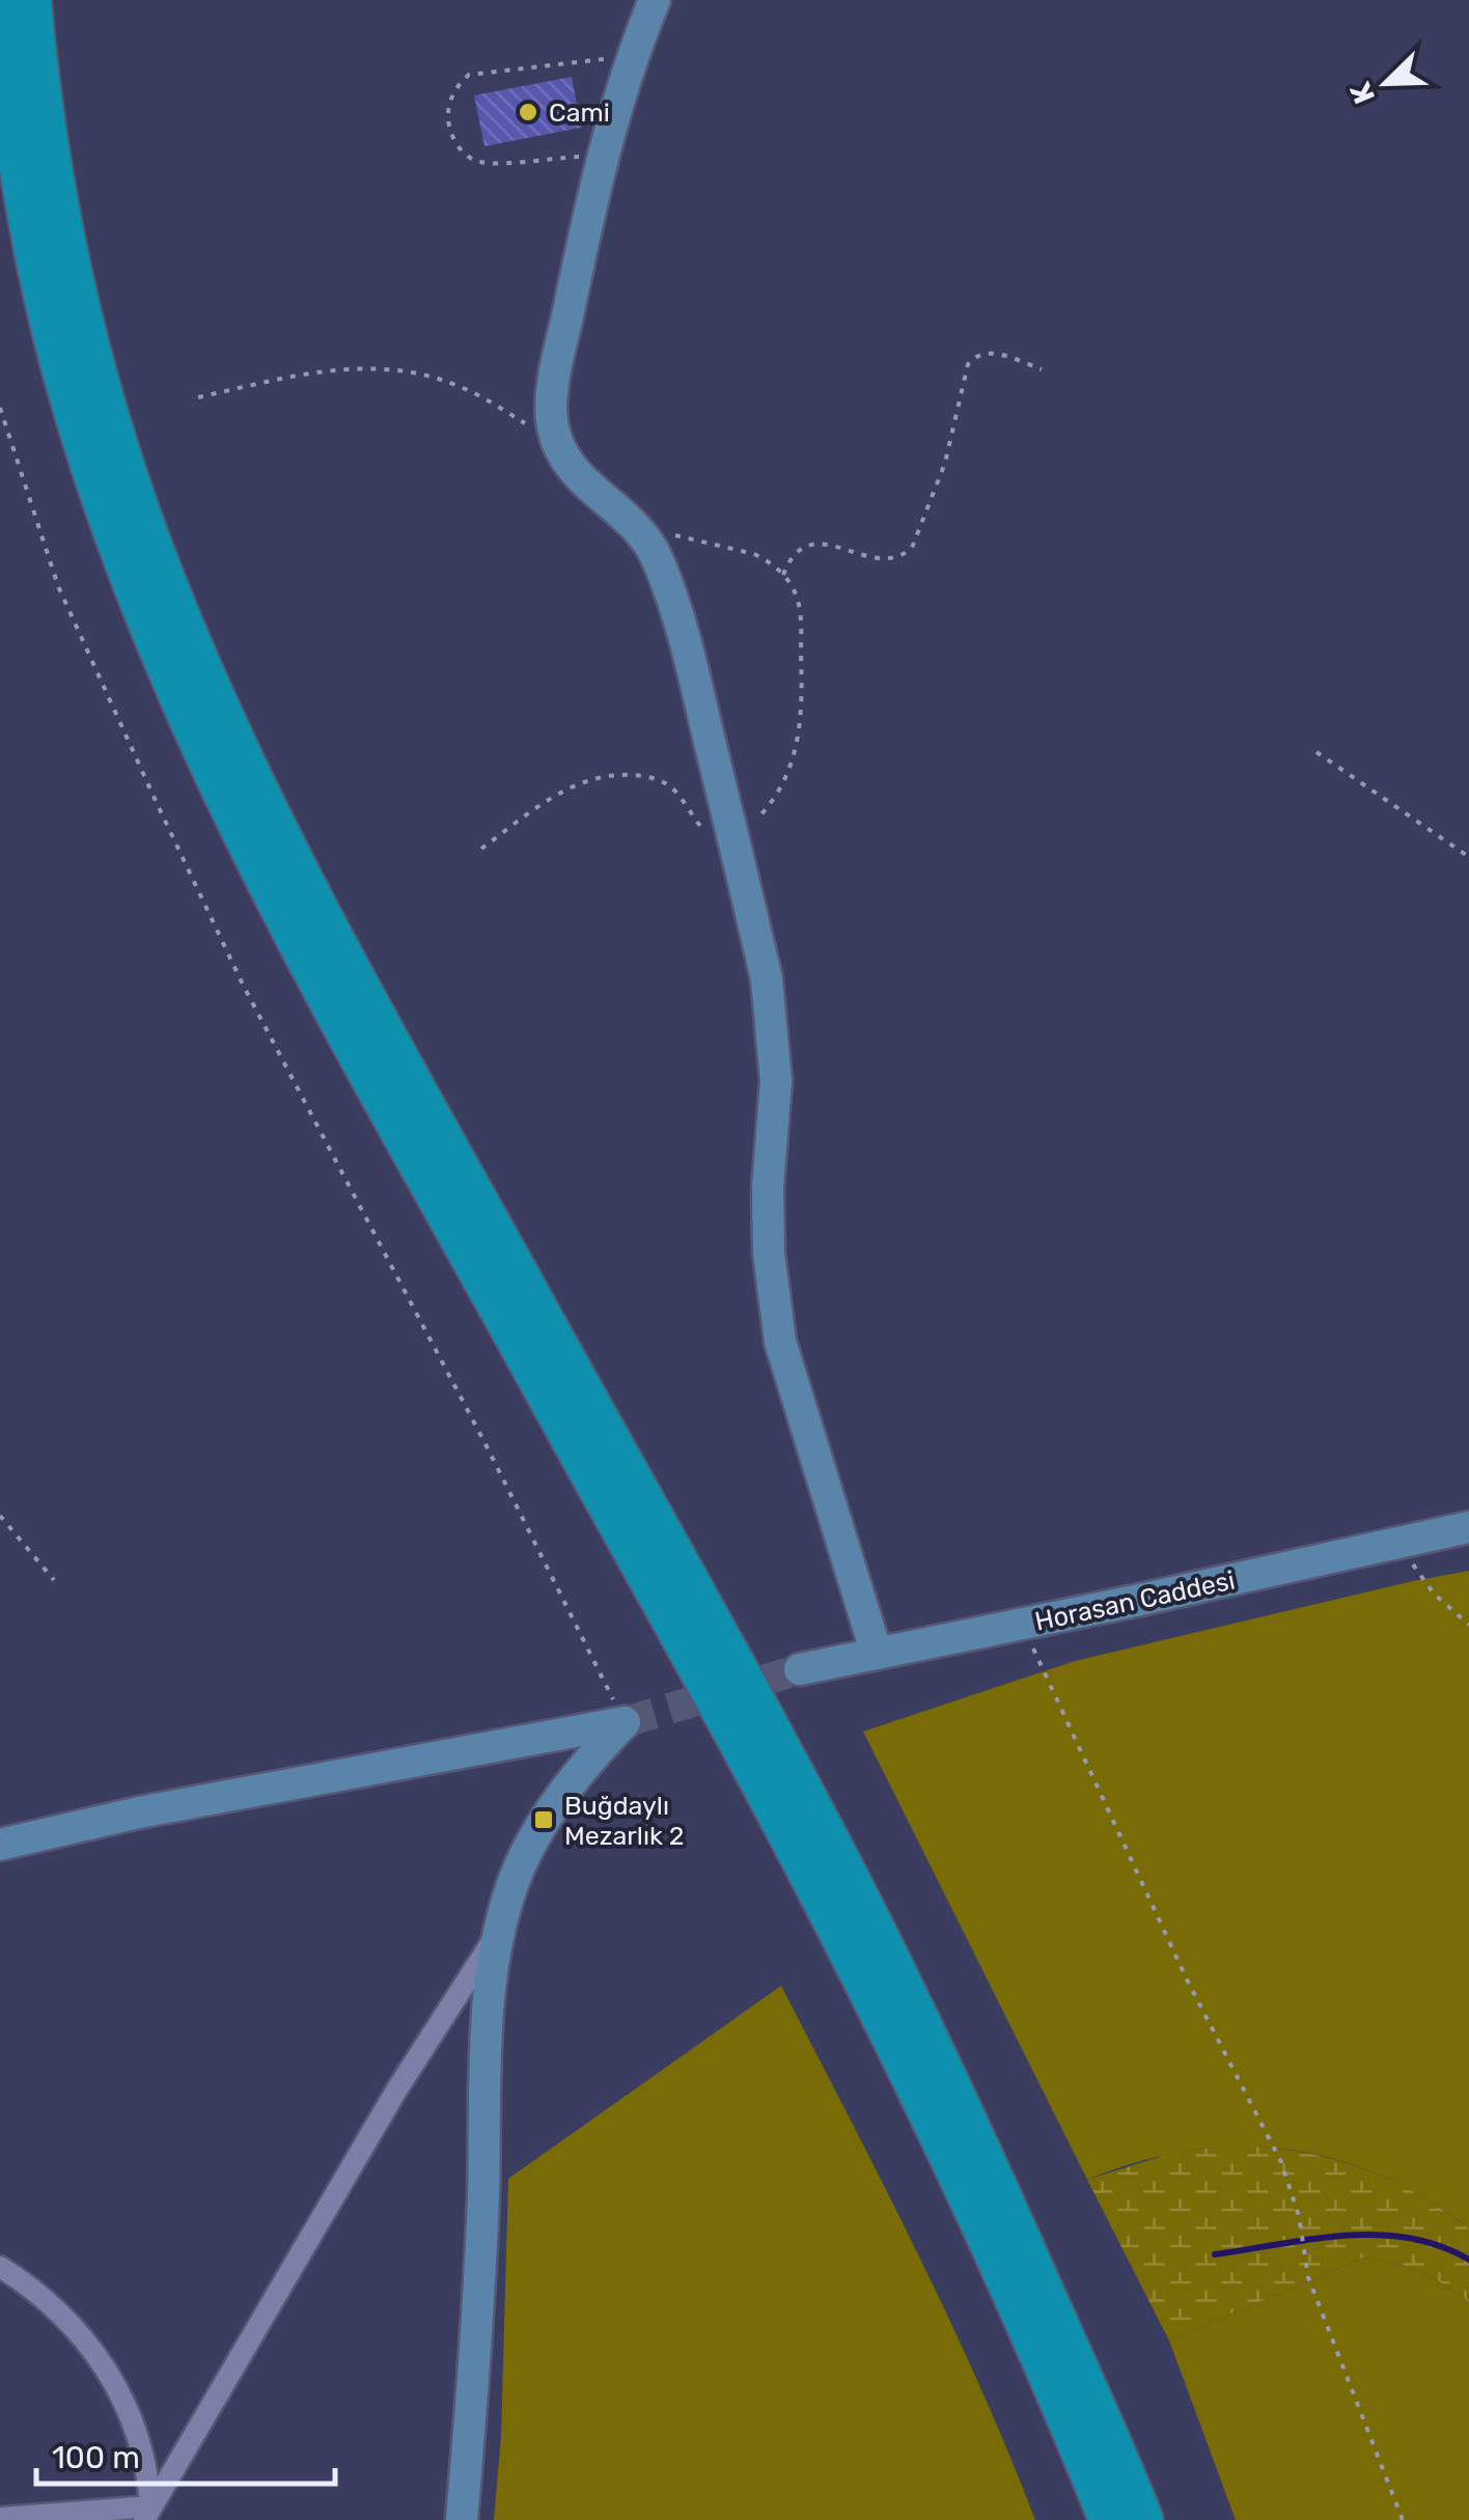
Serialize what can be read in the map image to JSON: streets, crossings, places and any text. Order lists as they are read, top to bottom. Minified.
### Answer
{"streets":{"street":["Horasan Caddesi"]},"places":{"other":["Cami"],"transit":["Buğdaylı Mezarlık 2"]},"scale_bar":"100 m","north":"bottom left"}
